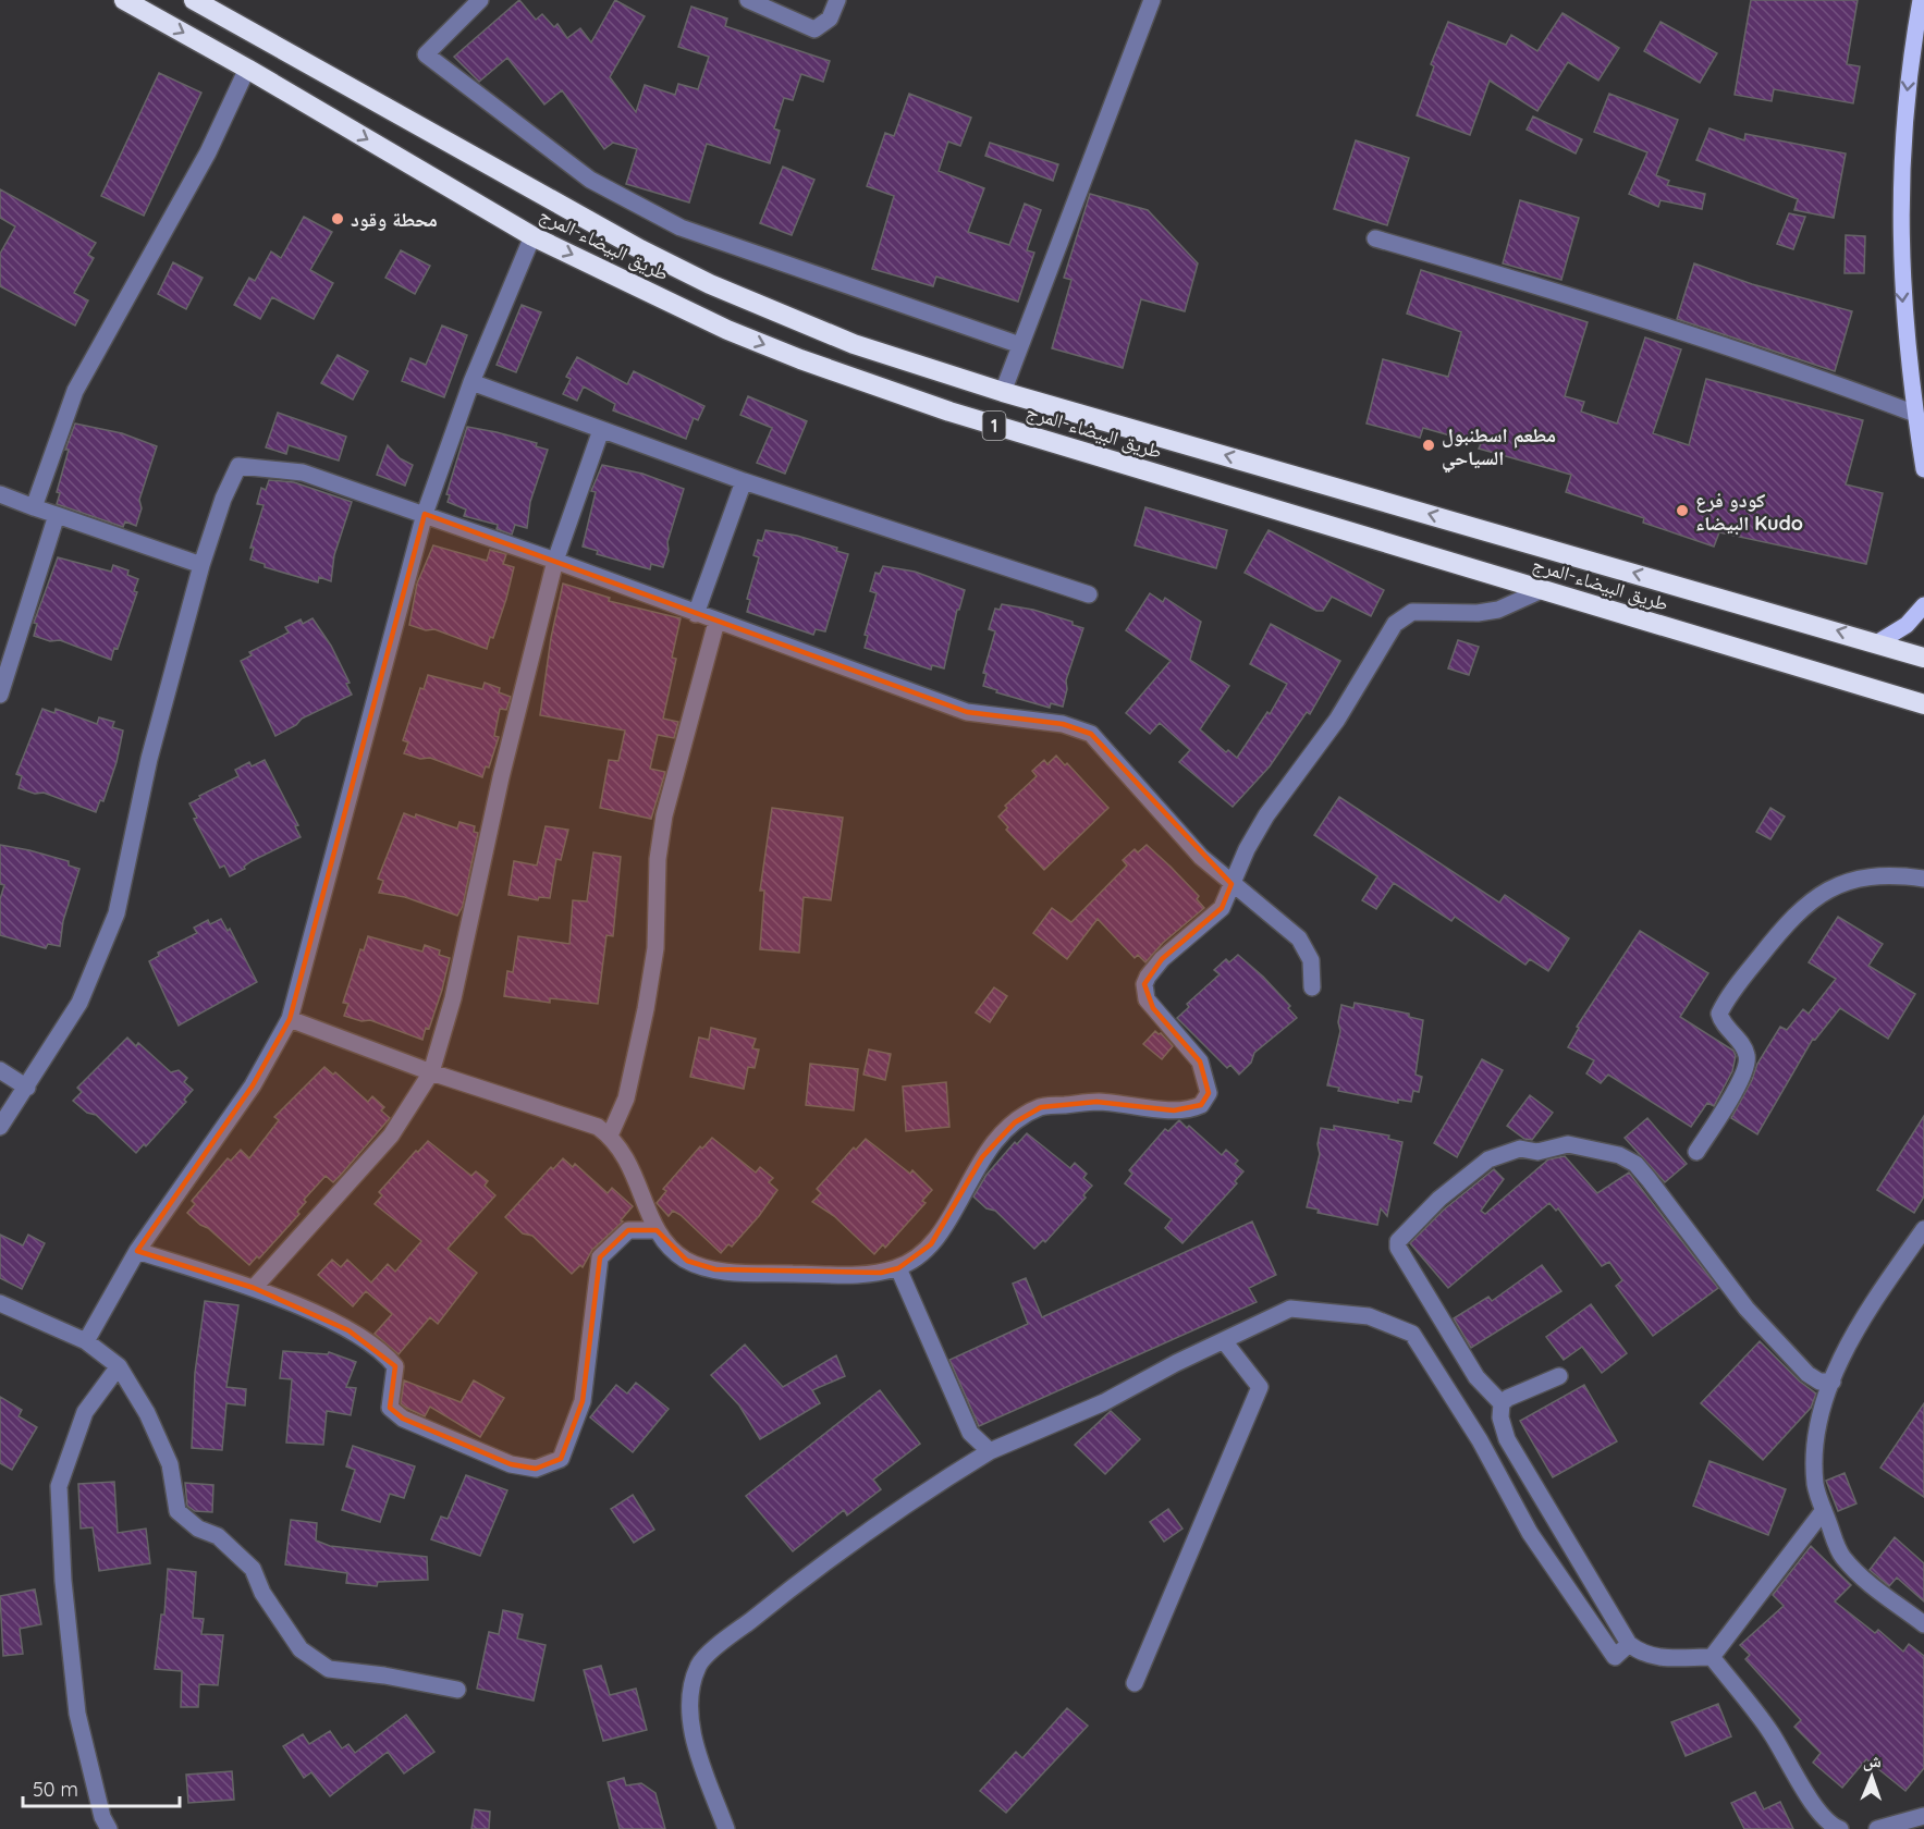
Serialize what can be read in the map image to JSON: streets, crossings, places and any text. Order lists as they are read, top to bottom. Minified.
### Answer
{"streets":{"highway":["طريق البيضاء-المرج","1"]},"places":["محطة وقود","مطعم اسطنبول السياحي","كودو فرع البيضاء Kudo"],"scale_bar":"50 m","north":"top"}
